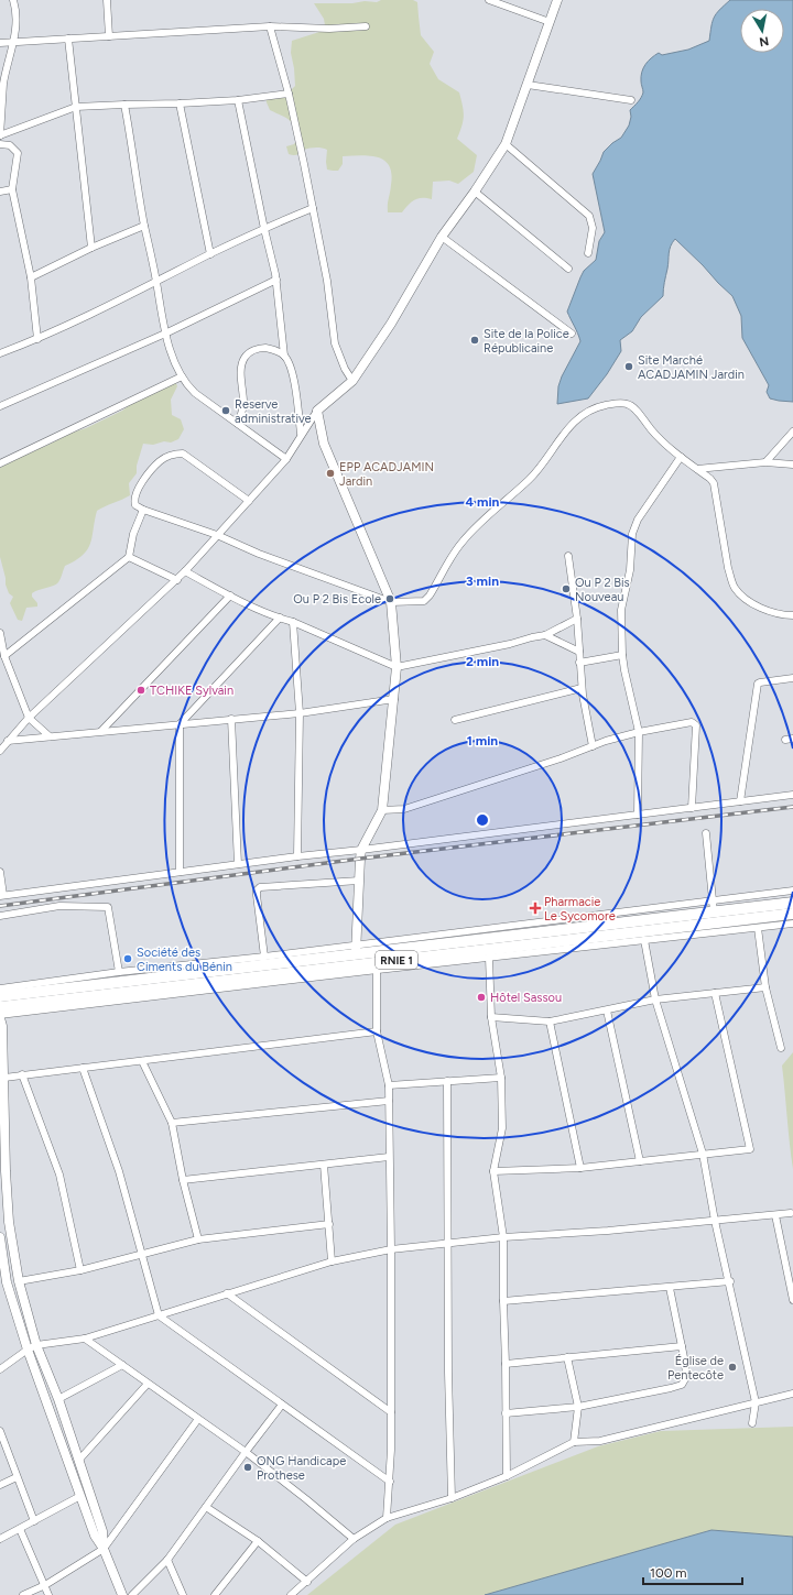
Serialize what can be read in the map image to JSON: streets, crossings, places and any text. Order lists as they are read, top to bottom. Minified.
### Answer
{"streets":{"highway":["RNIE 1"]},"places":{"other":["Site de la Police Républicaine","Site Marché ACADJAMIN Jardin","Reserve administrative","EPP ACADJAMIN Jardin","Ou P 2 Bis Nouveau","Ou P 2 Bis Ecole","TCHIKE Sylvain","Société des Ciments du Bénin","Hôtel Sassou","Église de Pentecôte","ONG Handicape Prothese"],"health":["Pharmacie Le Sycomore"]},"scale_bar":"100 m","north":"bottom","rings":["4 min","3 min","2 min","1 min"]}
